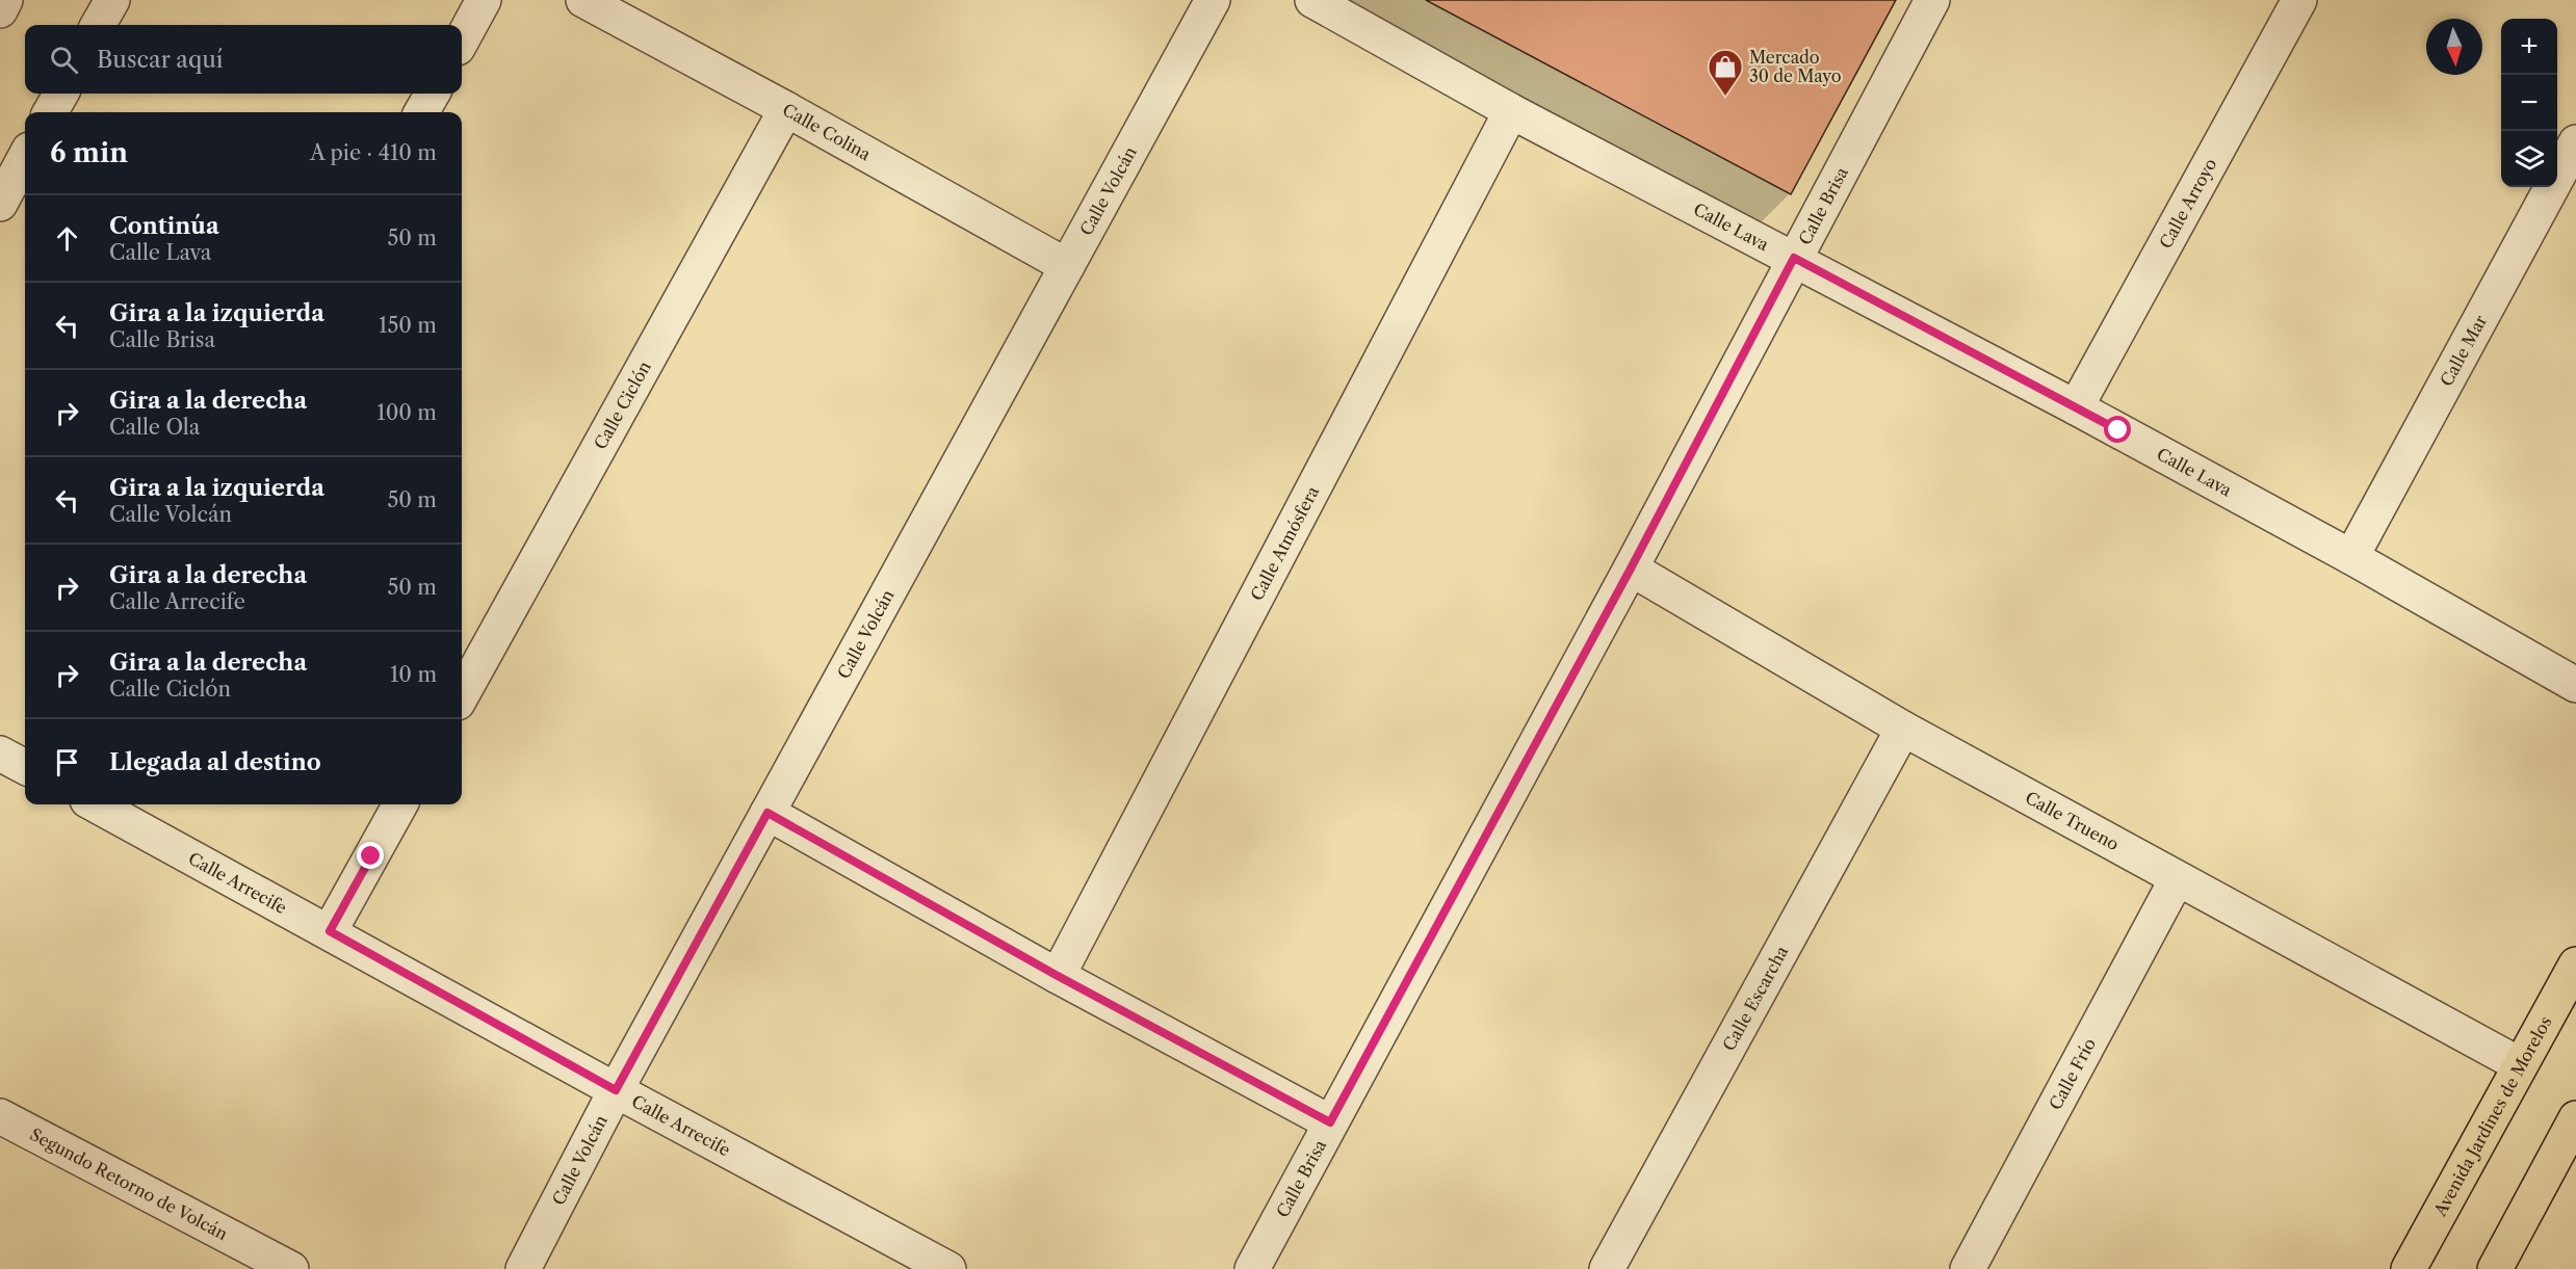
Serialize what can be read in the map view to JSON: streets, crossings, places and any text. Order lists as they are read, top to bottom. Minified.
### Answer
{"streets":{"main road":["Avenida Jardines de Morelos"],"street":["Calle Colina","Calle Volcán","Calle Arroyo","Calle Brisa","Calle Lava","Calle Mar","Calle Ciclón","Calle Atmósfera","Calle Trueno","Calle Arrecife","Calle Escarcha","Calle Frío","Segundo Retorno de Volcán"]},"crossings":[["Calle Colina","Calle Volcán"],["Calle Colina","Calle Ciclón"],["Calle Volcán","Calle Arrecife"],["Calle Arroyo","Calle Lava"],["Calle Brisa","Calle Lava"],["Calle Brisa","Calle Trueno"],["Calle Lava","Calle Mar"],["Calle Lava","Calle Atmósfera"],["Calle Trueno","Calle Escarcha"],["Calle Trueno","Calle Frío"],["Calle Trueno","Avenida Jardines de Morelos"]],"places":{"shop":["Mercado 30 de Mayo"]},"north":"bottom","page":{"map_buttons":["+","−"],"search":"Buscar aquí","heading":["6 min","A pie · 410 m"],"list":[["Continúa","Calle Lava","50 m"],["Gira a la izquierda","Calle Brisa","150 m"],["Gira a la derecha","Calle Ola","100 m"],["Gira a la izquierda","Calle Volcán","50 m"],["Gira a la derecha","Calle Arrecife","50 m"],["Gira a la derecha","Calle Ciclón","10 m"],"Llegada al destino"]}}
